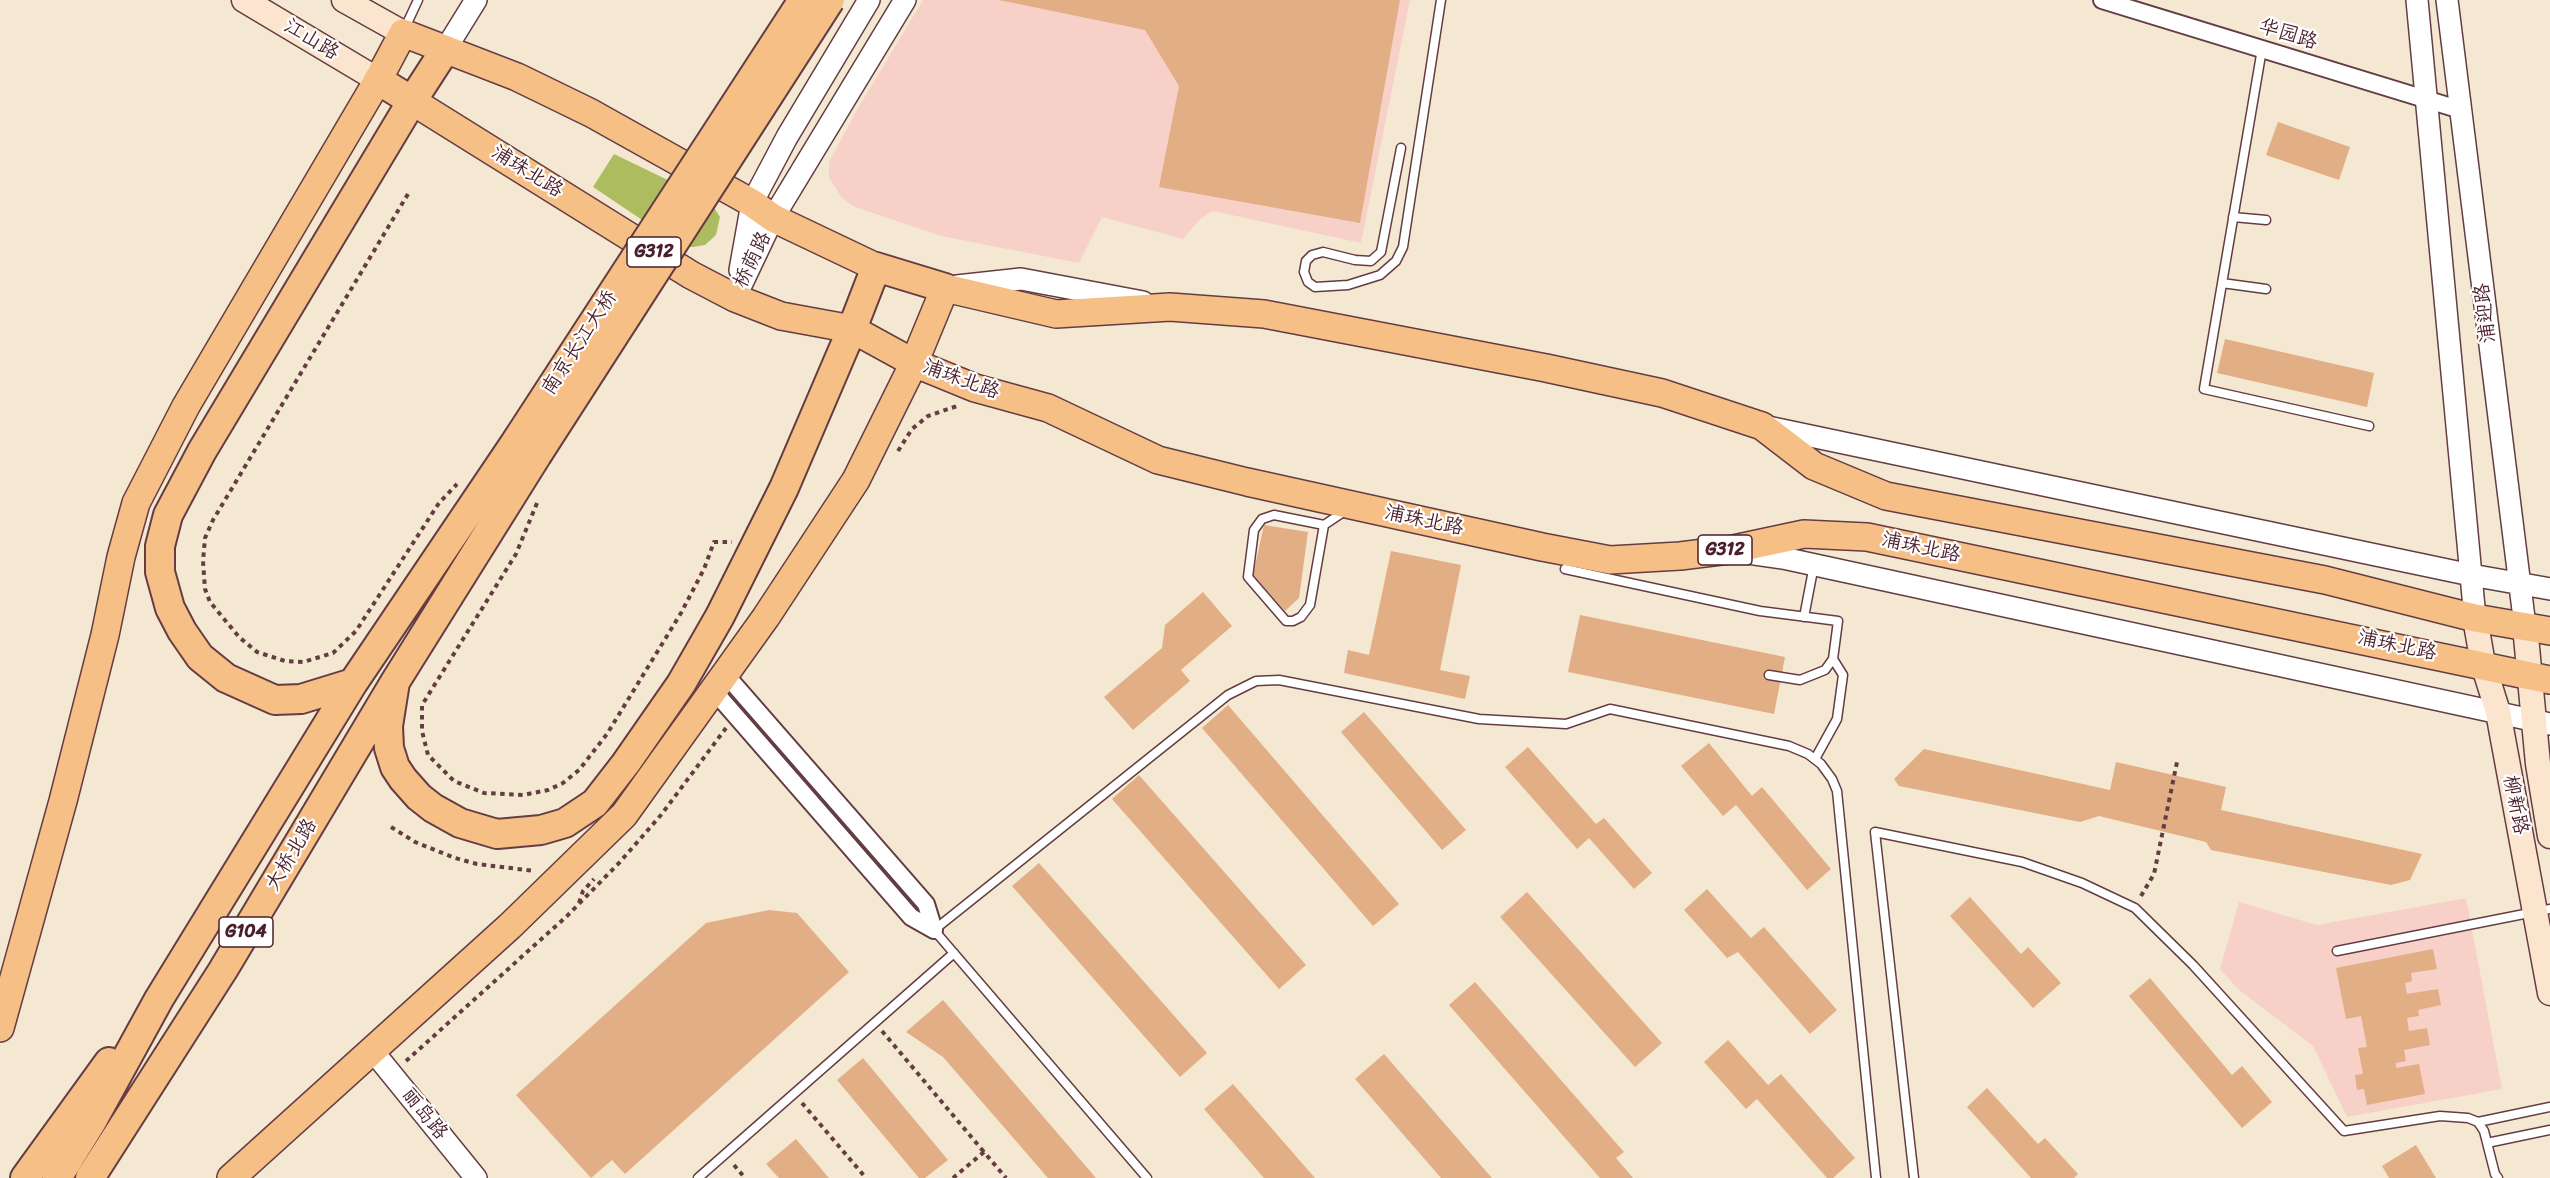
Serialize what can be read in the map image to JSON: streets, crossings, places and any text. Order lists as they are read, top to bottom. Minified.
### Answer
{"streets":{"highway":["浦珠北路","G312","南京长江大桥","大桥北路","G104"],"main road":["江山路","柳新路"],"street":["华园路","桥荫路","浦迎路","丽岛路"]},"crossings":[["华园路","浦迎路"],["江山路","浦珠北路"],["浦珠北路","桥荫路"],["浦珠北路","柳新路"],["浦迎路","柳新路"],["南京长江大桥","大桥北路"]]}
